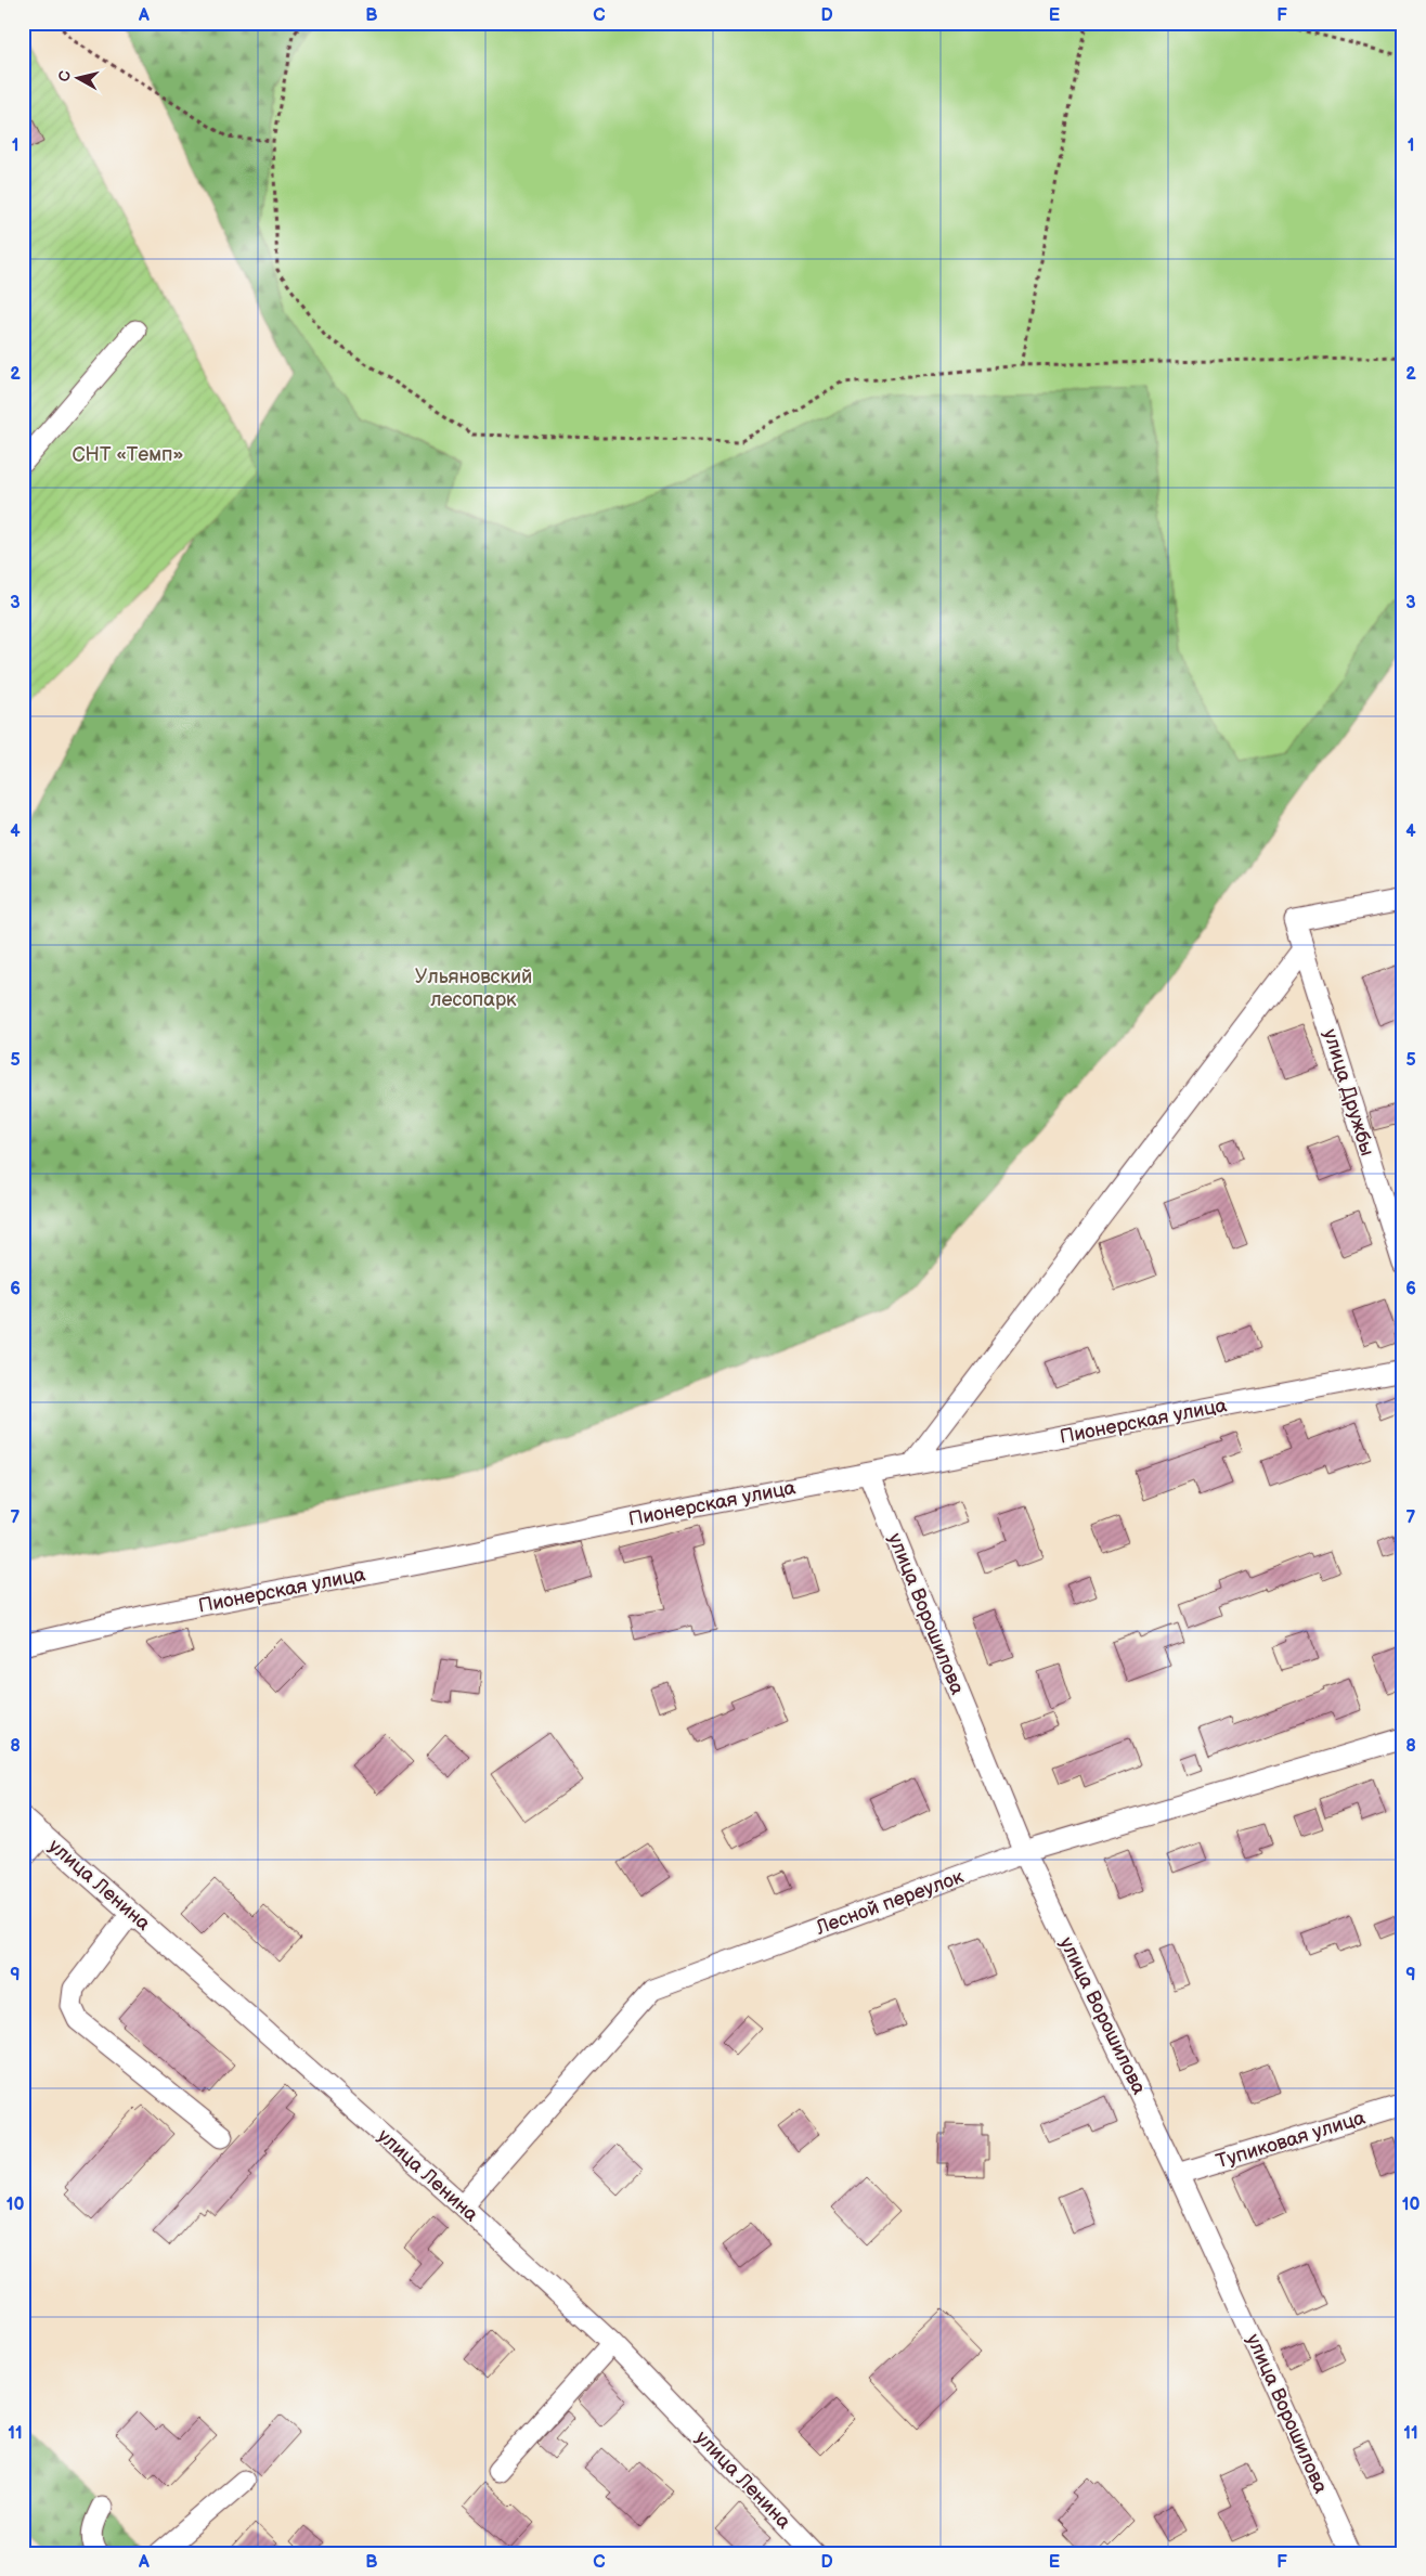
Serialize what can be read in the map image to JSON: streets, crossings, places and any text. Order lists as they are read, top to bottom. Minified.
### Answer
{"streets":{"street":["улица Дружбы","Пионерская улица","улица Ворошилова","улица Ленина","Лесной переулок","Тупиковая улица"]},"crossings":[["Пионерская улица","улица Ворошилова"],["улица Ворошилова","Лесной переулок"],["улица Ворошилова","Тупиковая улица"],["улица Ленина","Лесной переулок"]],"parks":["СНТ «Темп»","Ульяновский лесопарк"],"north":"left","grid":{"columns":["A","B","C","D","E","F"],"rows":["1","2","3","4","5","6","7","8","9","10","11"]}}
